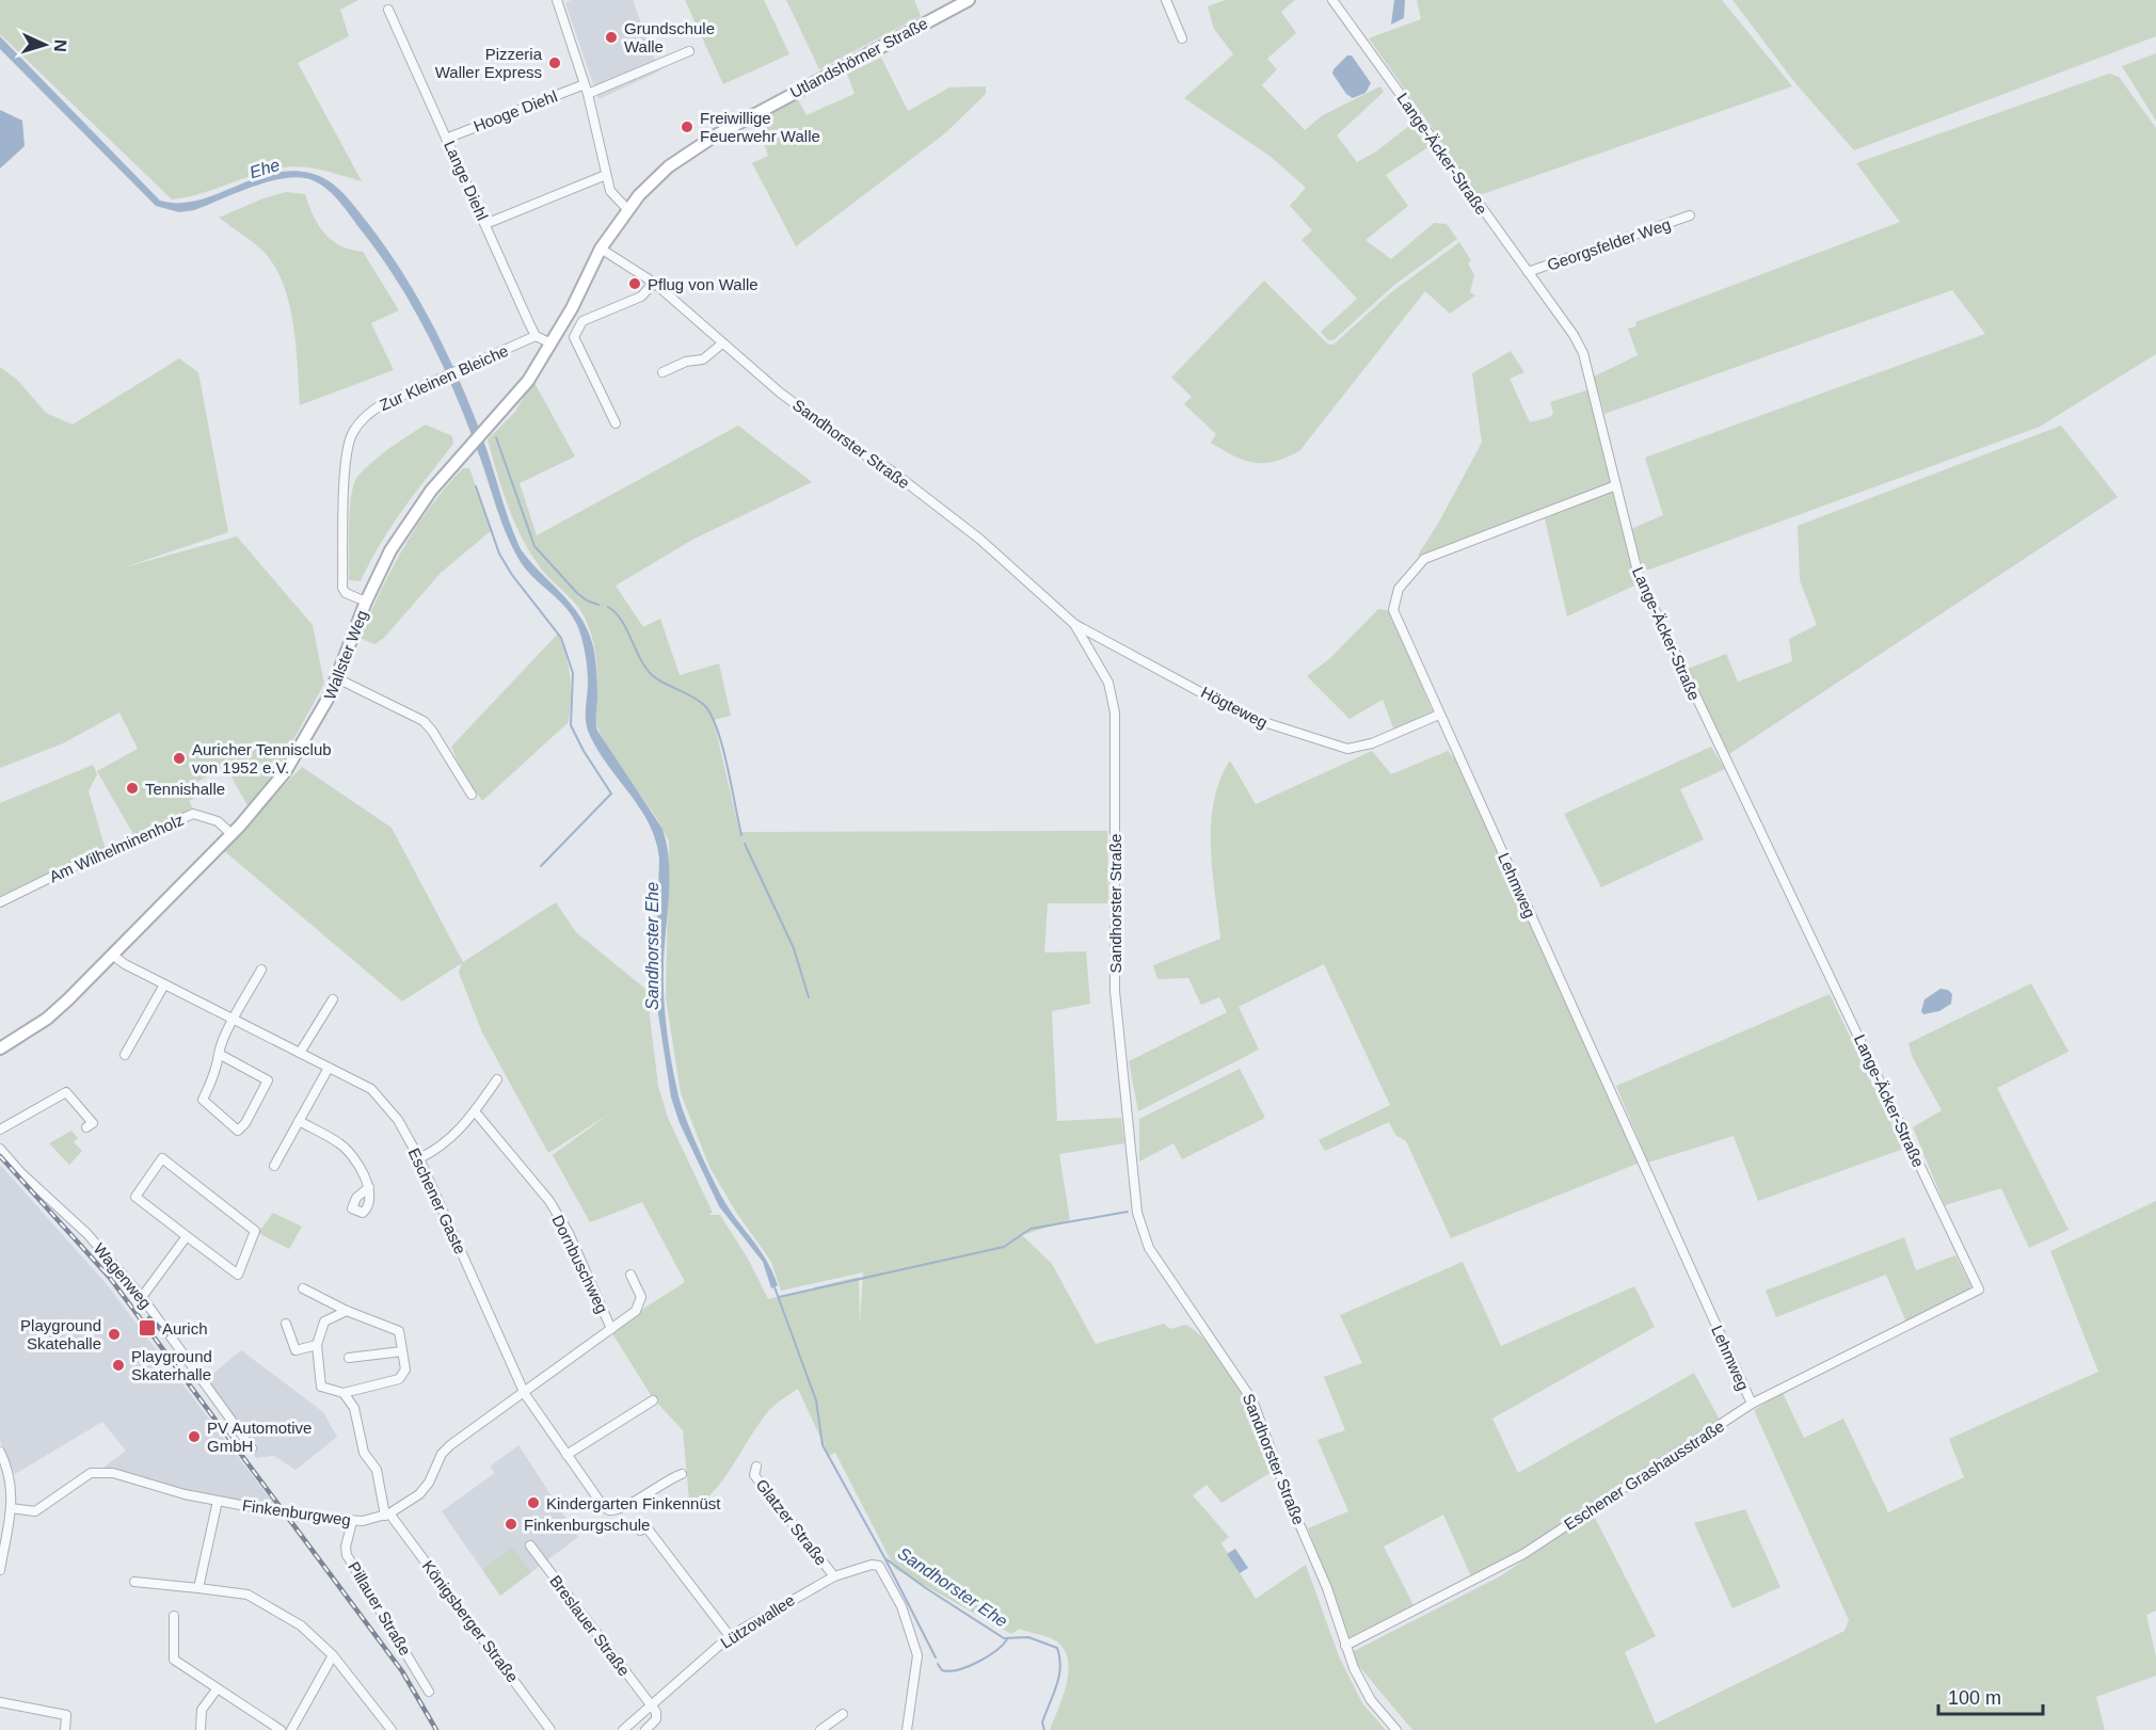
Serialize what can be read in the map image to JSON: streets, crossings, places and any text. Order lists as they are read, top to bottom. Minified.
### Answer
{"streets":{"street":["Utlandshörner Straße","Hooge Diehl","Lange-Äcker-Straße","Lange Diehl","Georgsfelder Weg","Zur Kleinen Bleiche","Sandhorster Straße","Wallster Weg","Högteweg","Am Wilhelminenholz","Lehmweg","Eschener Gaste","Dornbuschweg","Wagenweg","Eschener Grashausstraße","Finkenburgweg","Glatzer Straße","Pillauer Straße","Königsberger Straße","Lützowallee","Breslauer Straße"]},"crossings":[["Utlandshörner Straße","Wallster Weg"],["Hooge Diehl","Lange Diehl"],["Lange-Äcker-Straße","Georgsfelder Weg"],["Lange-Äcker-Straße","Lehmweg"],["Lange-Äcker-Straße","Eschener Grashausstraße"],["Lange Diehl","Zur Kleinen Bleiche"],["Zur Kleinen Bleiche","Wallster Weg"],["Sandhorster Straße","Wallster Weg"],["Sandhorster Straße","Högteweg"],["Sandhorster Straße","Eschener Grashausstraße"],["Wallster Weg","Am Wilhelminenholz"],["Wallster Weg","Eschener Gaste"],["Högteweg","Lehmweg"],["Lehmweg","Eschener Grashausstraße"],["Eschener Gaste","Finkenburgweg"],["Dornbuschweg","Finkenburgweg"],["Finkenburgweg","Pillauer Straße"],["Finkenburgweg","Königsberger Straße"],["Glatzer Straße","Lützowallee"],["Lützowallee","Breslauer Straße"]],"water":["Ehe","Sandhorster Ehe"],"places":{"other":["Grundschule Walle","Pizzeria Waller Express","Freiwillige Feuerwehr Walle","Pflug von Walle","Auricher Tennisclub von 1952 e.V.","Tennishalle","Playground Skatehalle","Playground Skaterhalle","PV Automotive GmbH","Kindergarten Finkennüst","Finkenburgschule"],"transit":["Aurich"]},"scale_bar":"100 m","north":"right"}
